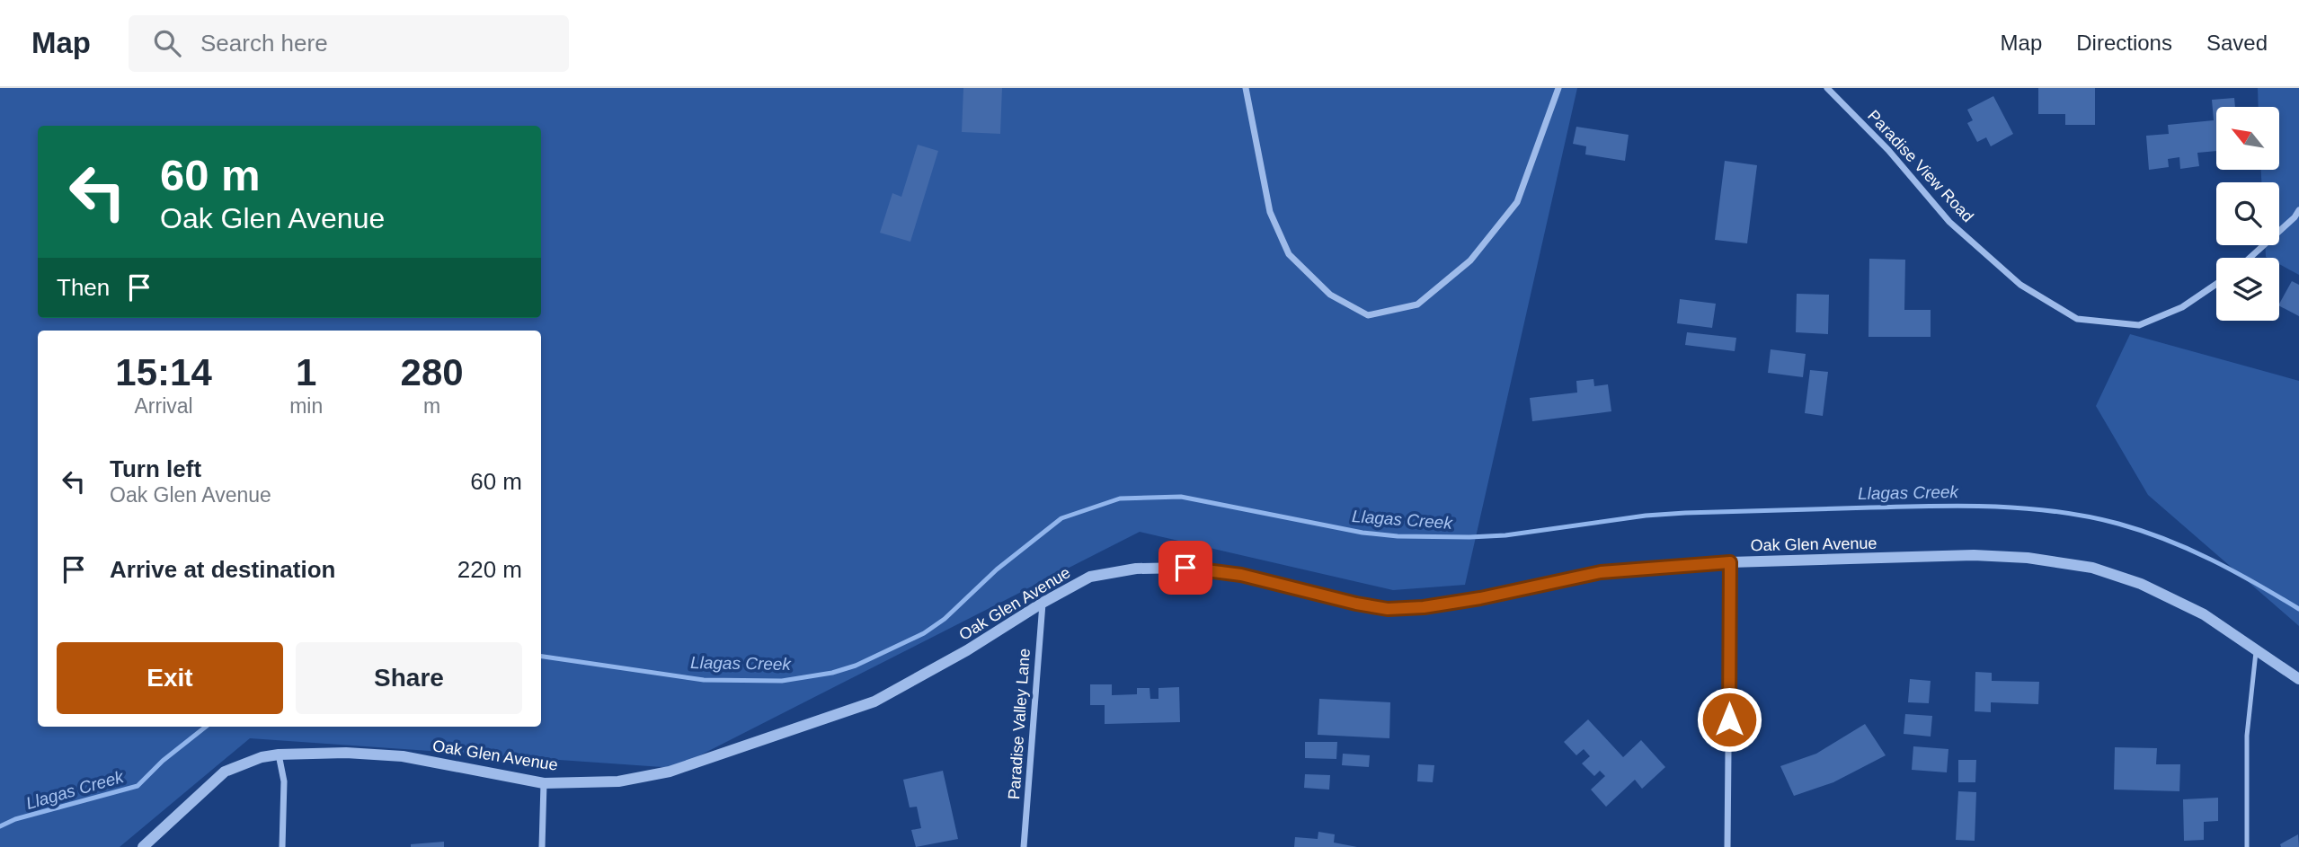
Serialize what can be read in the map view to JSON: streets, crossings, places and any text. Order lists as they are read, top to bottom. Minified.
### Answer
{"streets":{"street":["Paradise View Road","Oak Glen Avenue","Paradise Valley Lane"]},"crossings":[["Oak Glen Avenue","Paradise Valley Lane"]],"water":["Llagas Creek"],"north":"top left","page":{"header":"Map","search":"Search here","nav":["Map","Directions","Saved"],"turn":["60 m","Oak Glen Avenue"],"then":"Then","eta":["15:14","Arrival","1","min","280","m"],"list":[{"name":"Turn left","note":"Oak Glen Avenue","value":"60 m"},{"name":"Arrive at destination","value":"220 m"}],"buttons":["Exit","Share"]}}
